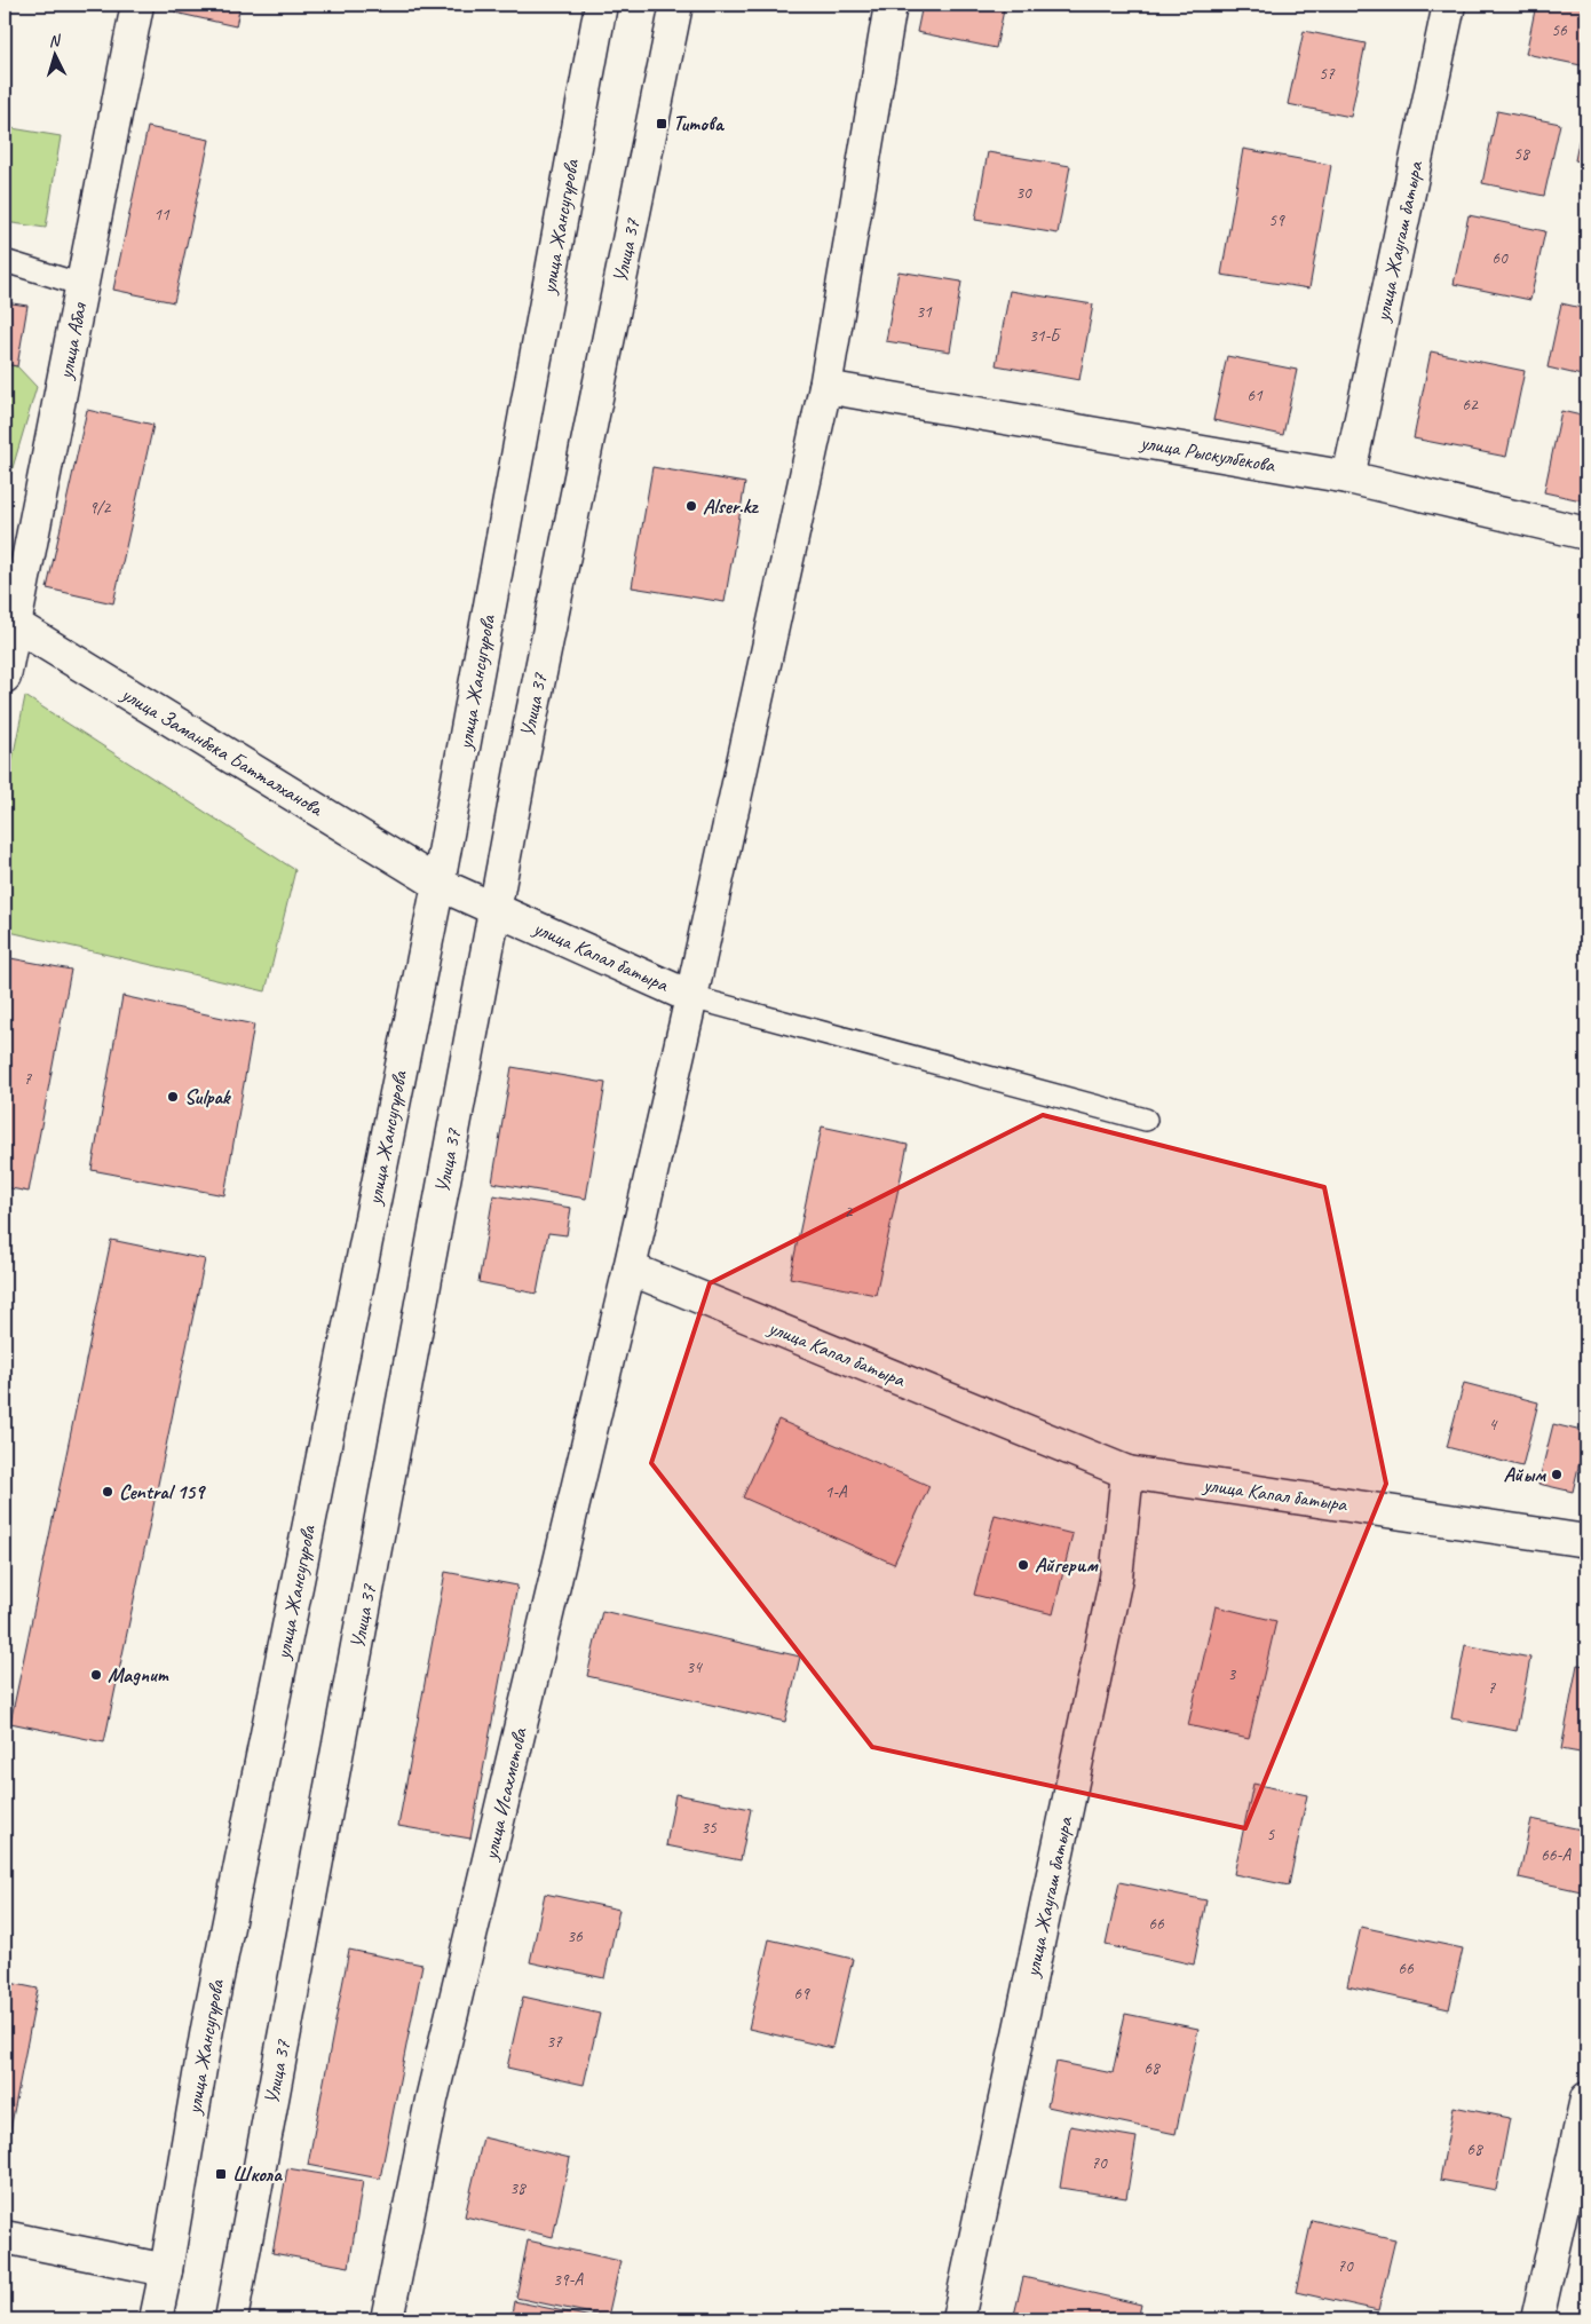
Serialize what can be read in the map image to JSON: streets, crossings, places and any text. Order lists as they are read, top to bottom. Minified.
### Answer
{"streets":{"street":["улица Жансугурова","улица Жаугаш батыра","Улица 37","улица Абая","улица Рыскулбекова","улица Заманбека Батталханова","улица Капал батыра","улица Исахметова"]},"crossings":[["улица Жансугурова","улица Заманбека Батталханова"],["улица Жансугурова","улица Капал батыра"],["улица Жаугаш батыра","улица Рыскулбекова"],["улица Жаугаш батыра","улица Капал батыра"],["улица Абая","улица Заманбека Батталханова"],["улица Заманбека Батталханова","улица Капал батыра"],["улица Капал батыра","улица Исахметова"]],"places":{"transit":["Титова","Школа"],"other":["Alser.kz","Sulpak","Айым","Central 159","Айгерим","Magnum"]},"house_numbers":["56","57","58","30","11","59","60","31","31-Б","61","62","9/2","7","2","4","1-А","34","3","7","35","5","66-А","66","36","66","69","37","68","68","70","38","70","39-А"],"north":"top"}
